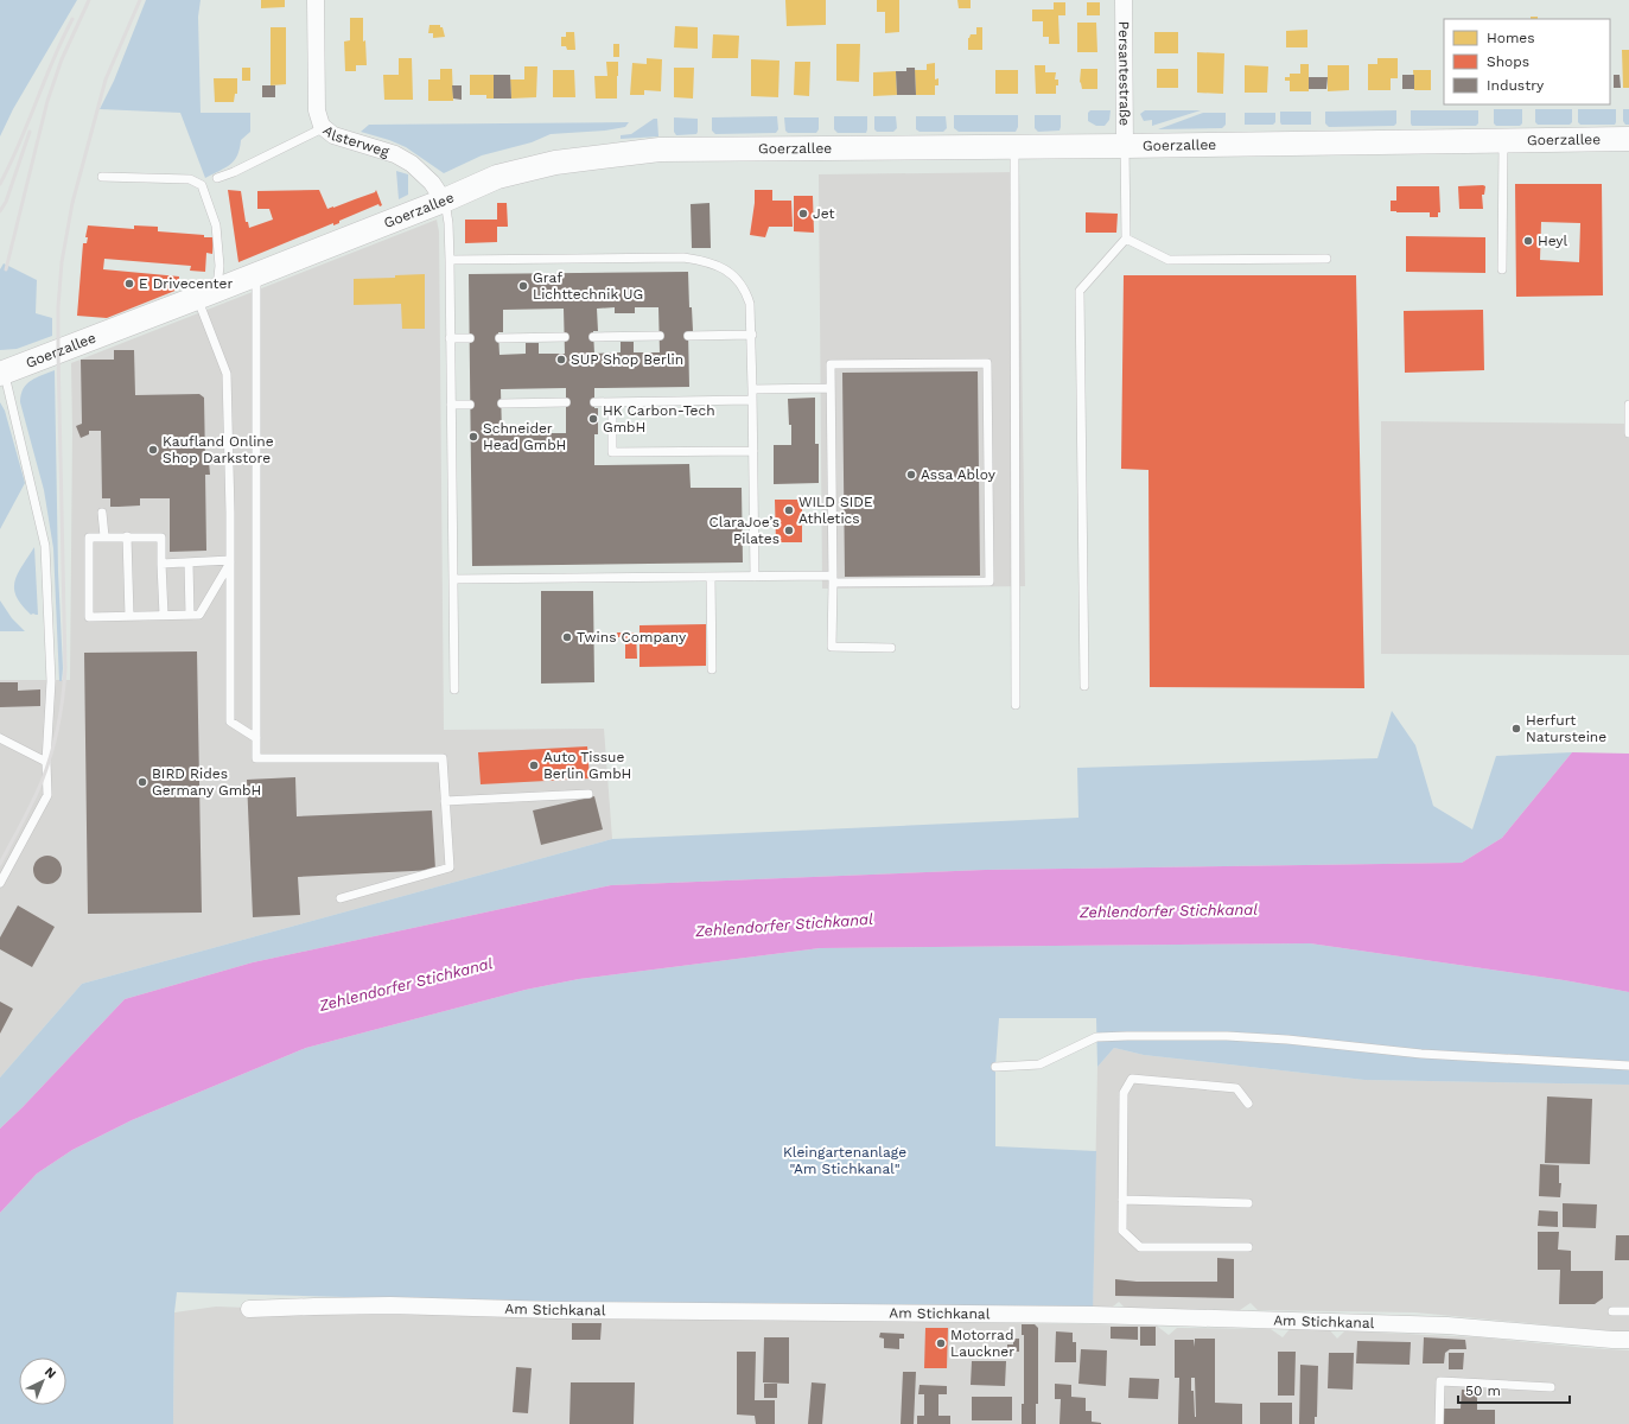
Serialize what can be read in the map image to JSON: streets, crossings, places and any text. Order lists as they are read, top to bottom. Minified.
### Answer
{"streets":{"main road":["Goerzallee"],"street":["Persantestraße","Alsterweg","Am Stichkanal"]},"crossings":[["Persantestraße","Goerzallee"],["Alsterweg","Goerzallee"]],"water":["Zehlendorfer Stichkanal"],"parks":["Kleingartenanlage \"Am Stichkanal\""],"places":["Jet","Heyl","E Drivecenter","Graf Lichttechnik UG","SUP Shop Berlin","HK Carbon-Tech GmbH","Schneider Head GmbH","Kaufland Online Shop Darkstore","Assa Abloy","WILD SIDE Athletics","ClaraJoe’s Pilates","Twins Company","Herfurt Natursteine","Auto Tissue Berlin GmbH","BIRD Rides Germany GmbH","Motorrad Lauckner"],"legend":["Homes","Shops","Industry"],"scale_bar":"50 m","north":"top right"}
